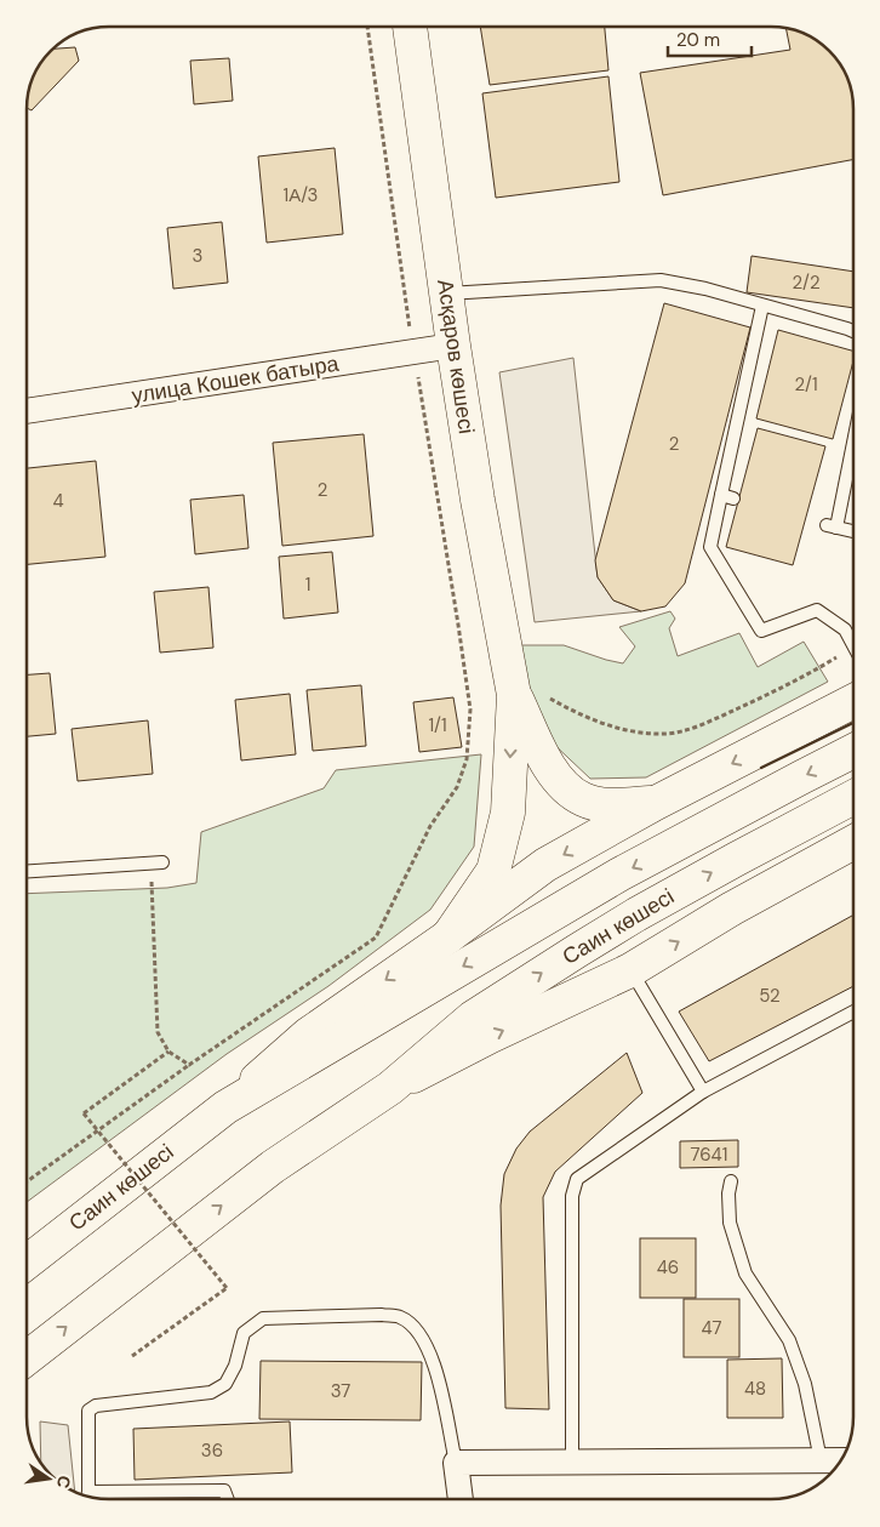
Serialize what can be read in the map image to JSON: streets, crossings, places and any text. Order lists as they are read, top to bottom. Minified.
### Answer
{"streets":{"street":["Асқаров көшесі","улица Кошек батыра","Саин көшесі"]},"crossings":[["Асқаров көшесі","улица Кошек батыра"]],"house_numbers":["1А/3","3","2/2","2/1","2","2","4","1","1/1","52","7641","46","47","48","37","36"],"scale_bar":"20 m","north":"right"}
